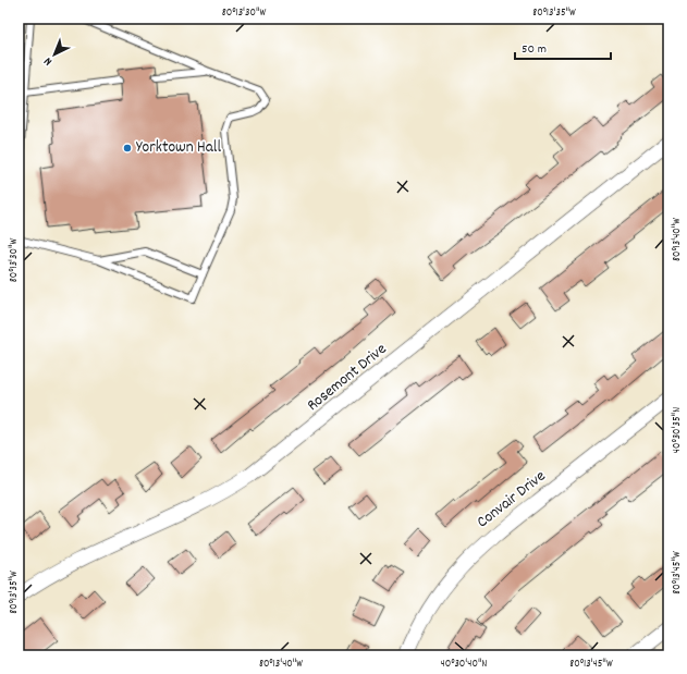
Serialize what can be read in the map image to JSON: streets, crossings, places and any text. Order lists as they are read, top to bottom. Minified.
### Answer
{"streets":{"street":["Rosemont Drive","Convair Drive"]},"places":["Yorktown Hall"],"scale_bar":"50 m","north":"bottom left","coordinates":["80°13'30\"W","80°13'35\"W","80°13'40\"W","40°30'35\"N","80°13'45\"W","40°30'40\"N"]}
